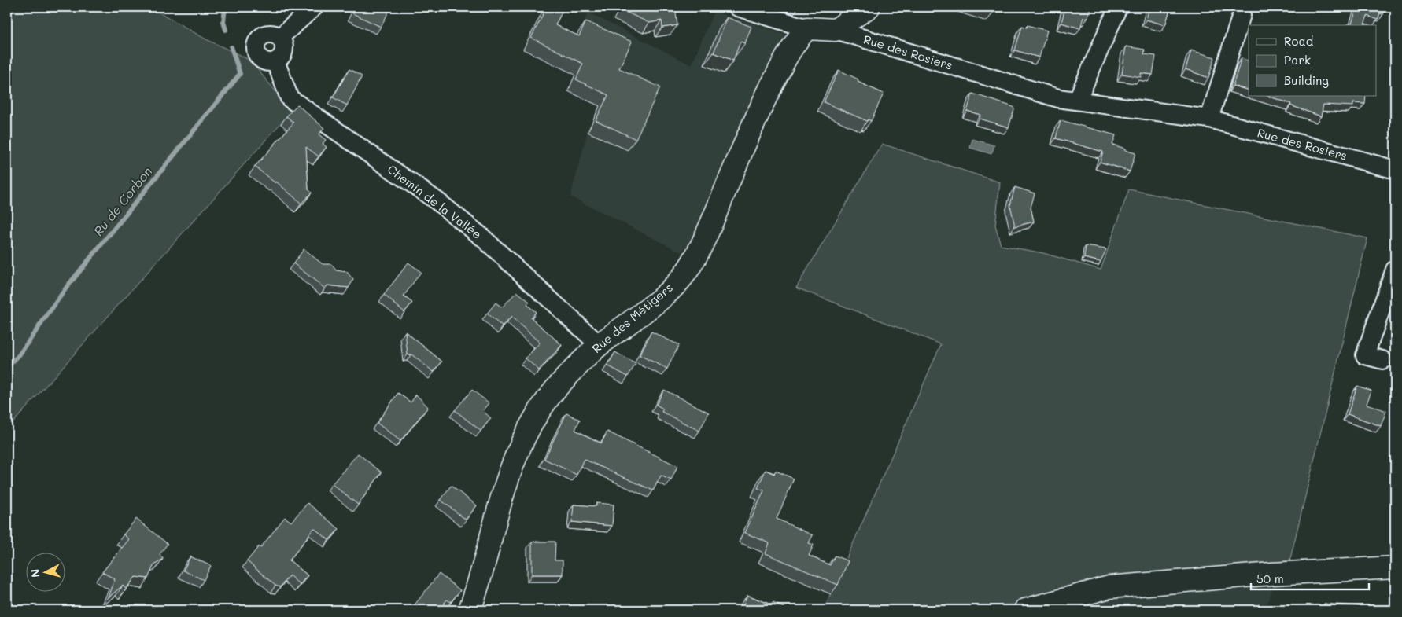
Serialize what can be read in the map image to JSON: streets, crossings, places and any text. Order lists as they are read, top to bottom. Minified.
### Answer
{"streets":{"main road":["Rue des Rosiers","Rue des Métigers"],"street":["Chemin de la Vallée"]},"crossings":[["Rue des Rosiers","Rue des Métigers"],["Chemin de la Vallée","Rue des Métigers"]],"water":["Ru de Corbon"],"legend":["Road","Park","Building"],"scale_bar":"50 m","north":"left"}
